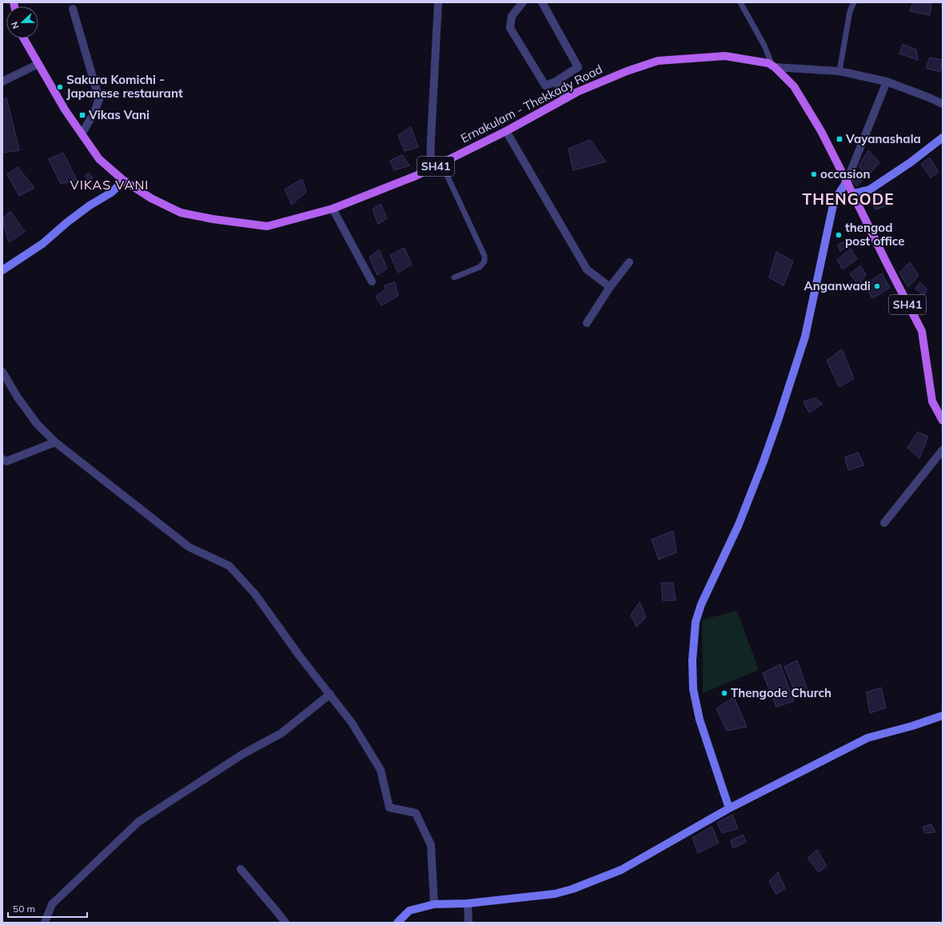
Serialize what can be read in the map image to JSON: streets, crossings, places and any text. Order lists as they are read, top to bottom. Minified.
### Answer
{"streets":{"main road":["Ernakulam - Thekkady Road","SH41"]},"crossings":[["Ernakulam - Thekkady Road","SH41"]],"districts":["VIKAS VANI","THENGODE"],"places":{"other":["Sakura Komichi - Japanese restaurant","occasion","thengod post office","Anganwadi","Thengode Church"],"transit":["Vikas Vani","Vayanashala"]},"scale_bar":"50 m","north":"left"}
